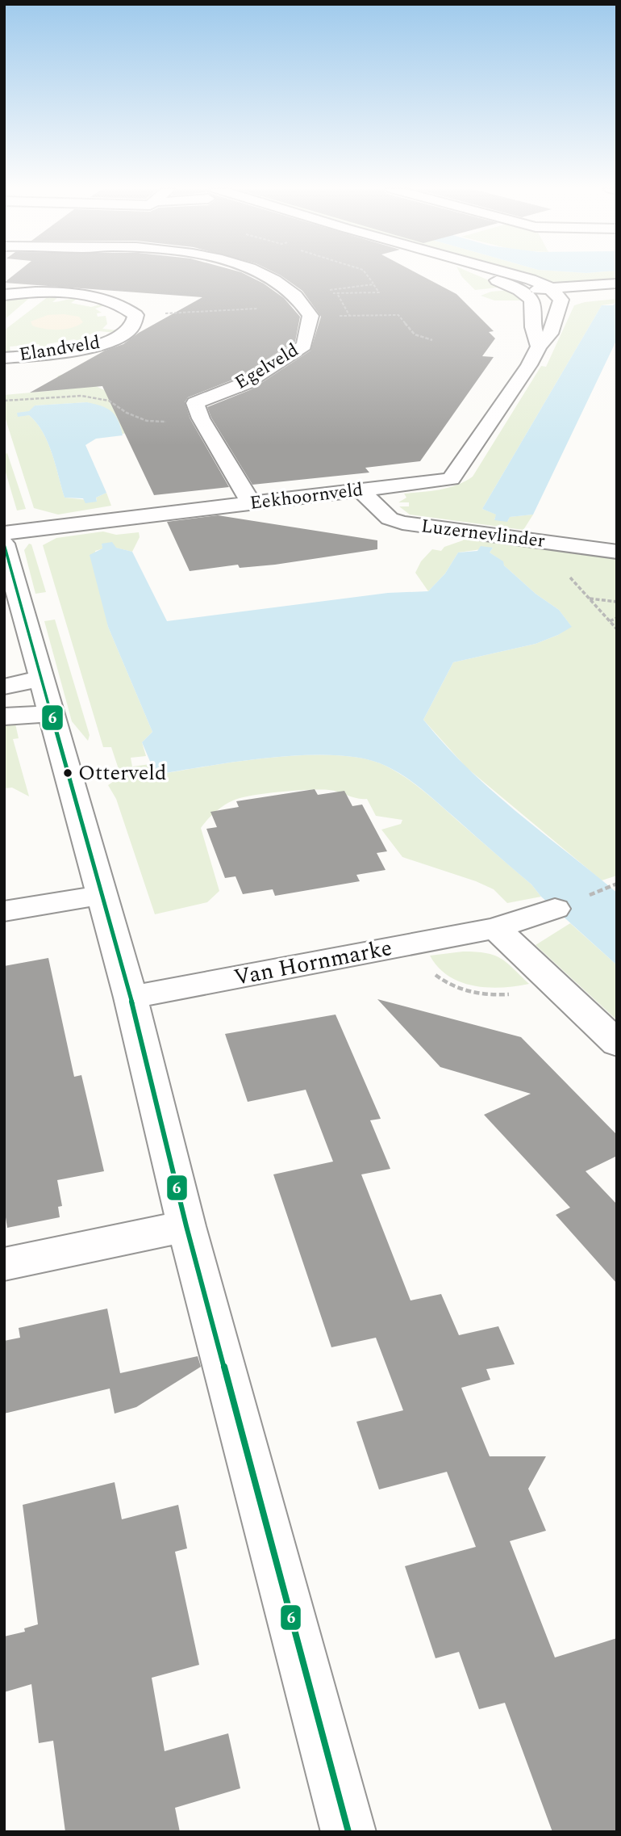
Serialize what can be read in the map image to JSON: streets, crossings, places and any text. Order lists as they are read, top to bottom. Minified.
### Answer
{"streets":{"street":["Elandveld","Egelveld","Eekhoornveld","Luzernevlinder","Van Hornmarke"]},"crossings":[["Eekhoornveld","Luzernevlinder"]],"places":["Otterveld"],"lines":["transit line 6"]}
